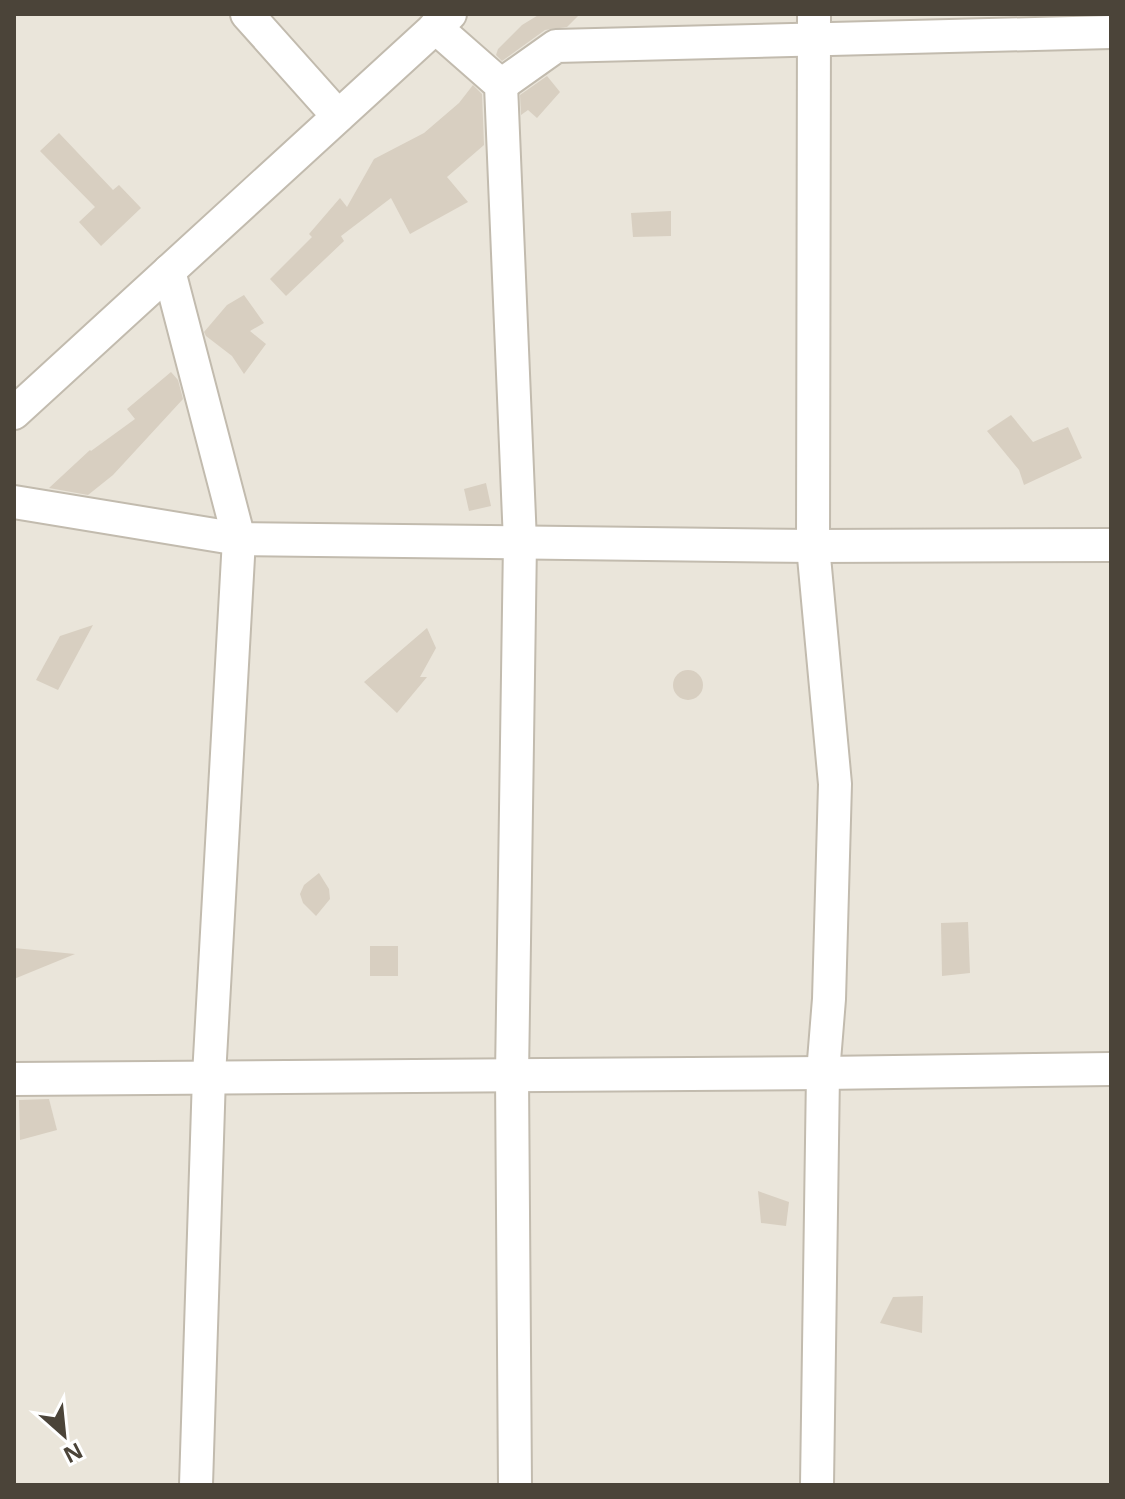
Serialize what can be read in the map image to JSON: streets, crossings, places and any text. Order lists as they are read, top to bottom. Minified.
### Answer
{"north":"bottom right"}
